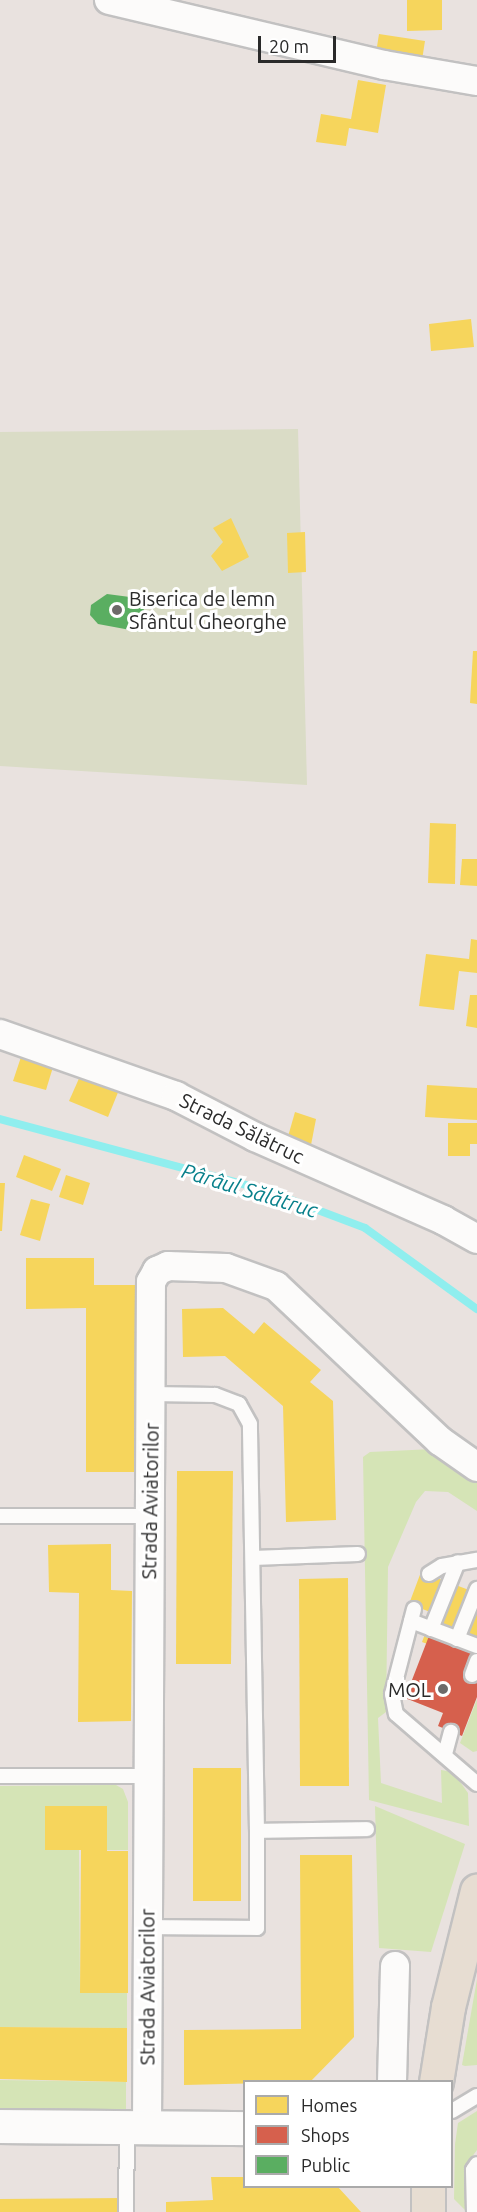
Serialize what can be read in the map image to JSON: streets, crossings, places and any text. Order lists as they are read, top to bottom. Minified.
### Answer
{"streets":{"street":["Strada Sălătruc","Strada Aviatorilor"]},"water":["Pârâul Sălătruc"],"places":["Biserica de lemn Sfântul Gheorghe","MOL"],"legend":["Homes","Shops","Public"],"scale_bar":"20 m"}
